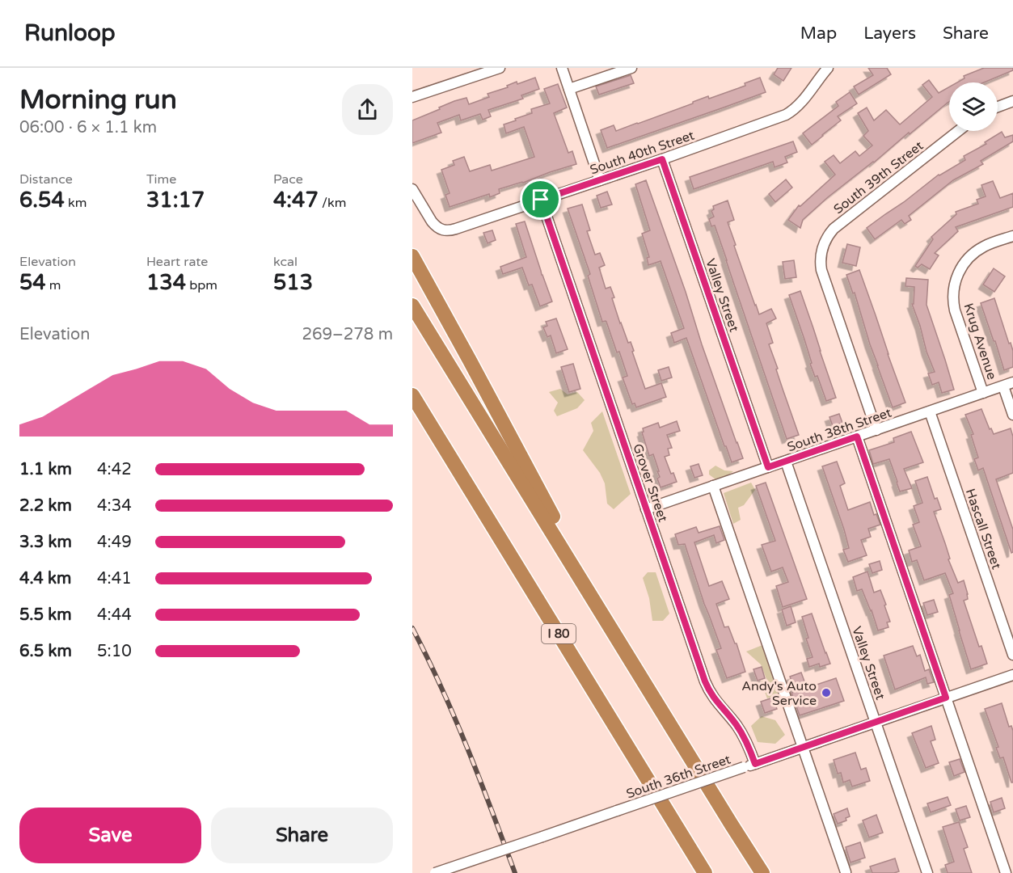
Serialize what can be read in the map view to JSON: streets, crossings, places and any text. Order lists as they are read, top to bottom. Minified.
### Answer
{"streets":{"highway":["I 80"],"street":["South 40th Street","South 39th Street","Valley Street","Krug Avenue","South 38th Street","Grover Street","Hascall Street","South 36th Street"]},"crossings":[["South 40th Street","Valley Street"],["South 40th Street","Grover Street"],["South 39th Street","South 38th Street"],["Valley Street","South 38th Street"],["Valley Street","South 36th Street"],["Krug Avenue","South 38th Street"],["South 38th Street","Grover Street"],["South 38th Street","Hascall Street"],["Grover Street","South 36th Street"]],"places":["Andy's Auto Service"],"page":{"header":"Runloop","nav":["Map","Layers","Share"],"heading":["Morning run","06:00 · 6 × 1.1 km"],"stats":[["Distance","6.54 km"],["Time","31:17"],["Pace","4:47 /km"],["Elevation","54 m"],["Heart rate","134 bpm"],["kcal","513"]],"chart":["Elevation","269–278 m"],"list":[{"name":"1.1 km","note":"4:42"},{"name":"2.2 km","note":"4:34"},{"name":"3.3 km","note":"4:49"},{"name":"4.4 km","note":"4:41"},{"name":"5.5 km","note":"4:44"},{"name":"6.5 km","note":"5:10"}],"buttons":["Save","Share"]}}
